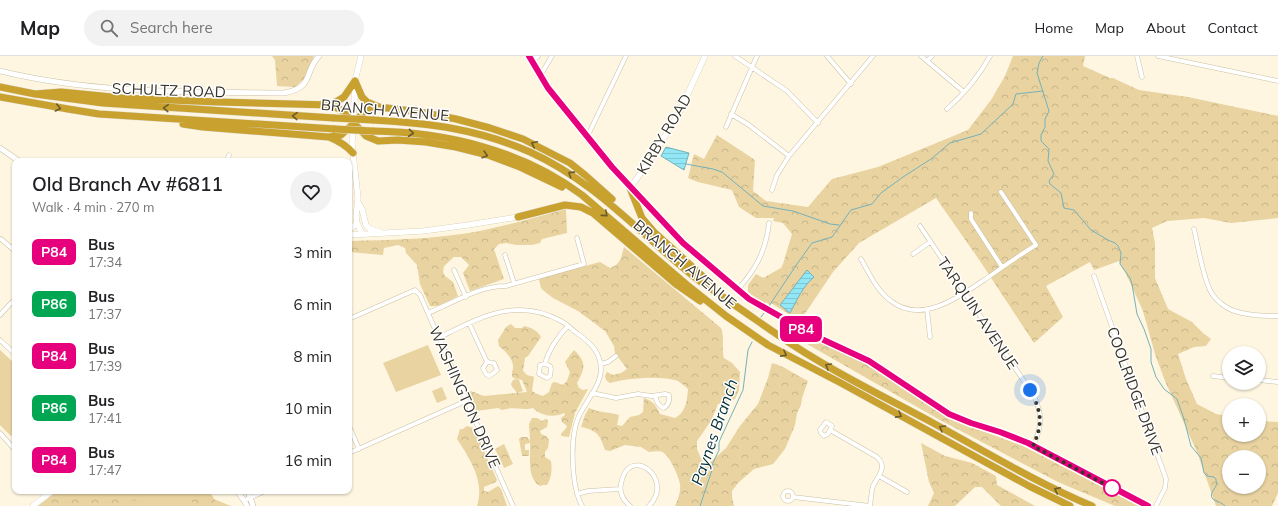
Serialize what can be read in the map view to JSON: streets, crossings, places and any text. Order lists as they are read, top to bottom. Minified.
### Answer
{"streets":{"highway":["BRANCH AVENUE"],"main road":["KIRBY ROAD"],"street":["SCHULTZ ROAD","TARQUIN AVENUE","COOLRIDGE DRIVE","WASHINGTON DRIVE"]},"water":["Paynes Branch"],"lines":["bus line P84"],"page":{"header":"Map","search":"Search here","nav":["Home","Map","About","Contact"],"on_map":"P84","heading":["Old Branch Av #6811","Walk · 4 min · 270 m"],"list":[{"mark":"P84","name":"Bus","note":"17:34","value":"3 min"},{"mark":"P86","name":"Bus","note":"17:37","value":"6 min"},{"mark":"P84","name":"Bus","note":"17:39","value":"8 min"},{"mark":"P86","name":"Bus","note":"17:41","value":"10 min"},{"mark":"P84","name":"Bus","note":"17:47","value":"16 min"}],"map_buttons":["+","−"]}}
